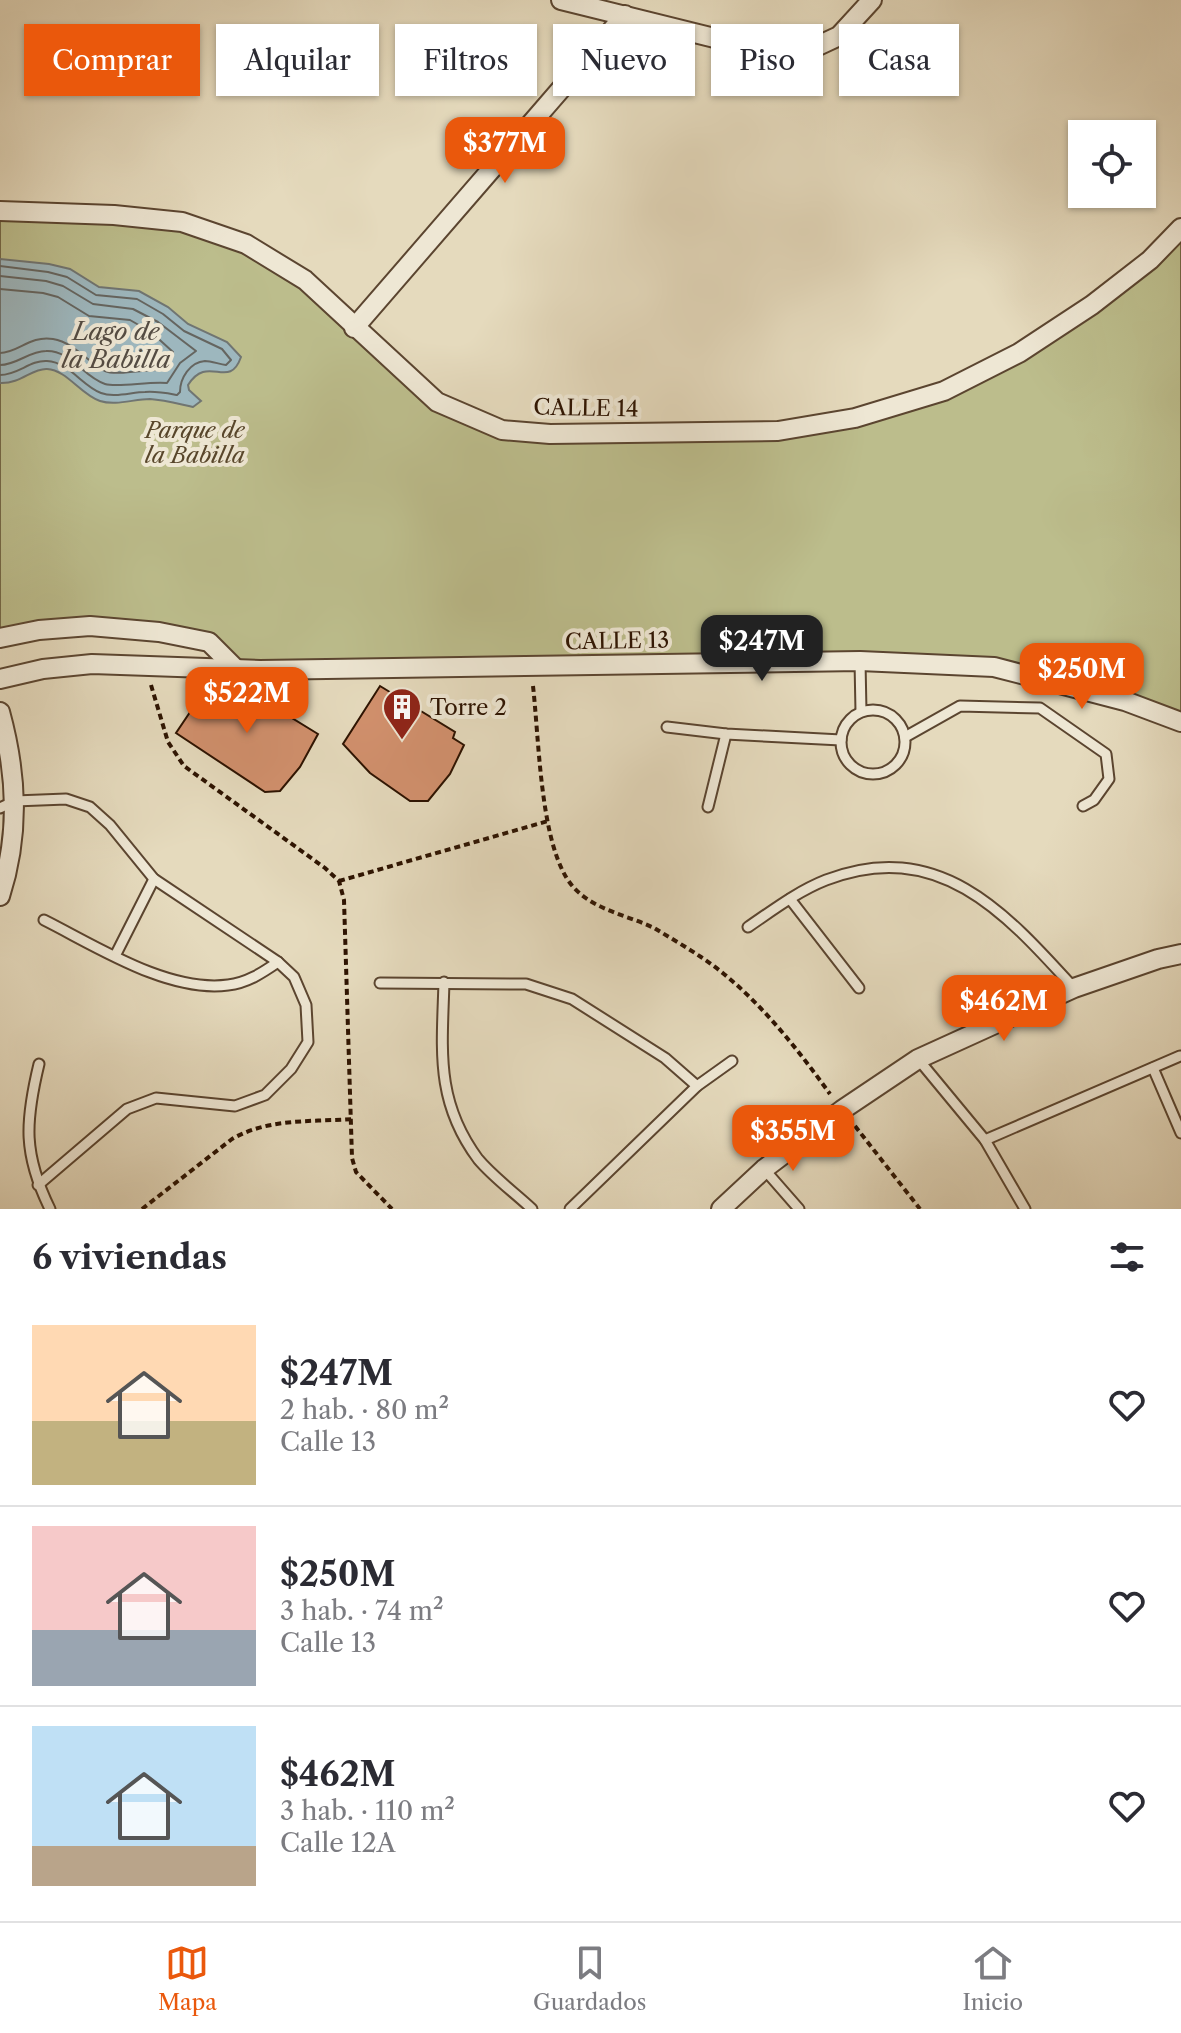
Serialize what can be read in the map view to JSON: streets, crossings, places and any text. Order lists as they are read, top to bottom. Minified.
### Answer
{"streets":{"street":["CALLE 14","CALLE 13"]},"water":["Lago de la Babilla"],"parks":["Parque de la Babilla"],"places":{"building":["Torre 2"]},"page":{"chip":["Comprar","Alquilar","Filtros","Nuevo","Piso","Casa"],"price":["$377M","$247M","$250M","$522M","$462M","$355M"],"heading":"6 viviendas","list":[{"name":"$247M","note":"2 hab. · 80 m² · Calle 13"},{"name":"$250M","note":"3 hab. · 74 m² · Calle 13"},{"name":"$462M","note":"3 hab. · 110 m² · Calle 12A"}],"tabs":["Mapa","Guardados","Inicio"]}}
